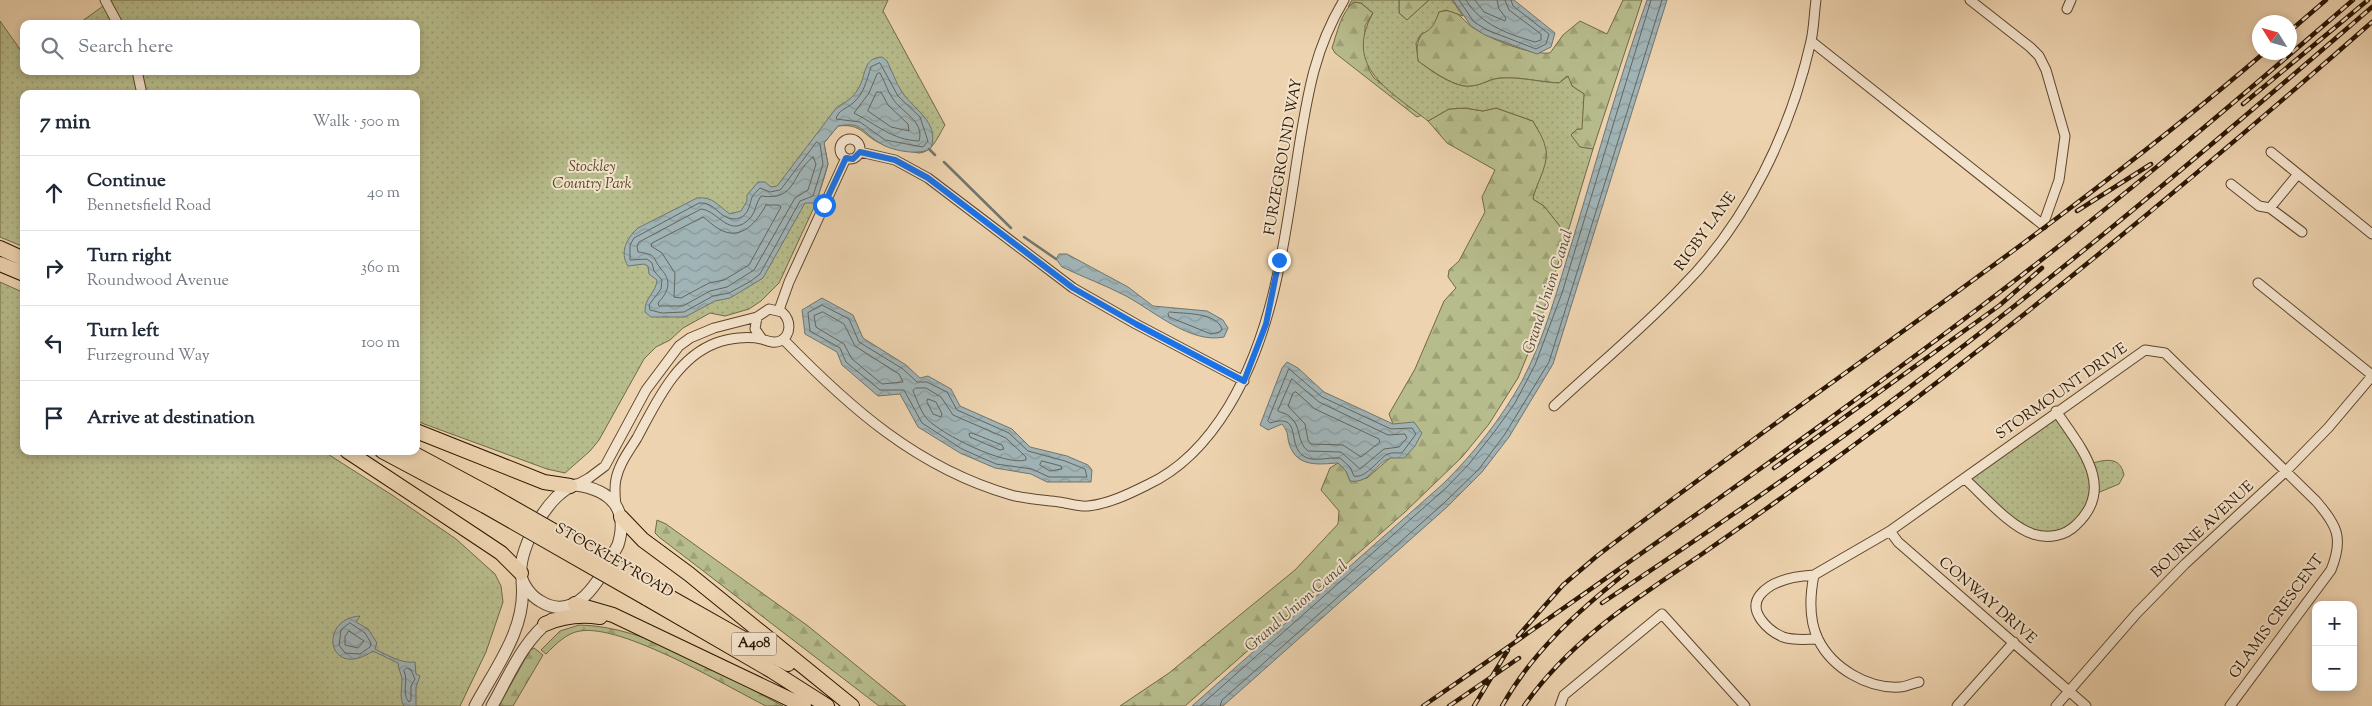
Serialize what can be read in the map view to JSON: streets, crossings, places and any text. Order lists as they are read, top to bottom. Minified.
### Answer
{"streets":{"main road":["STOCKLEY ROAD","A408"],"street":["FURZEGROUND WAY","RIGBY LANE","STORMOUNT DRIVE","BOURNE AVENUE","CONWAY DRIVE","GLAMIS CRESCENT"]},"crossings":[["STORMOUNT DRIVE","BOURNE AVENUE"],["STORMOUNT DRIVE","CONWAY DRIVE"],["STORMOUNT DRIVE","GLAMIS CRESCENT"],["BOURNE AVENUE","CONWAY DRIVE"],["BOURNE AVENUE","GLAMIS CRESCENT"]],"water":["Grand Union Canal"],"parks":["Stockley Country Park"],"north":"top left","page":{"search":"Search here","heading":["7 min","Walk · 500 m"],"list":[["Continue","Bennetsfield Road","40 m"],["Turn right","Roundwood Avenue","360 m"],["Turn left","Furzeground Way","100 m"],"Arrive at destination"],"map_buttons":["+","−"]}}
